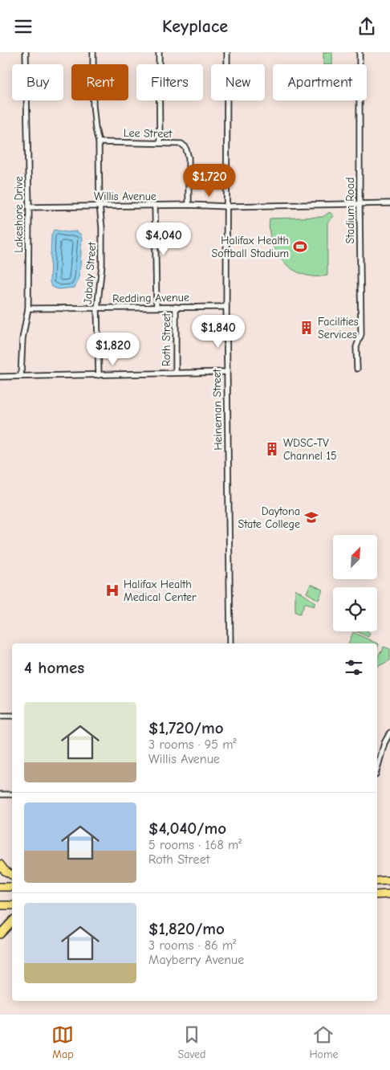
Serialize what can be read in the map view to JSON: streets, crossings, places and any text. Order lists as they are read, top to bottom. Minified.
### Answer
{"streets":{"street":["Lee Street","Willis Avenue","Stadium Road","Lakeshore Drive","Jabaly Street","Redding Avenue","Roth Street","Heineman Street"]},"crossings":[["Lee Street","Willis Avenue"],["Lee Street","Jabaly Street"],["Willis Avenue","Stadium Road"],["Willis Avenue","Lakeshore Drive"],["Willis Avenue","Jabaly Street"],["Willis Avenue","Roth Street"],["Willis Avenue","Heineman Street"],["Lakeshore Drive","Redding Avenue"],["Jabaly Street","Redding Avenue"],["Redding Avenue","Roth Street"],["Redding Avenue","Heineman Street"]],"places":{"sports":["Halifax Health Softball Stadium"],"building":["Facilities Services","WDSC-TV Channel 15"],"school or university":["Daytona State College"],"hospital":["Halifax Health Medical Center"]},"north":"top right","page":{"header":"Keyplace","chip":["Buy","Rent","Filters","New","Apartment"],"price":["$1,720","$4,040","$1,840","$1,820"],"heading":"4 homes","list":[{"name":"$1,720/mo","note":"3 rooms · 95 m² · Willis Avenue"},{"name":"$4,040/mo","note":"5 rooms · 168 m² · Roth Street"},{"name":"$1,820/mo","note":"3 rooms · 86 m² · Mayberry Avenue"}],"tabs":["Map","Saved","Home"]}}
